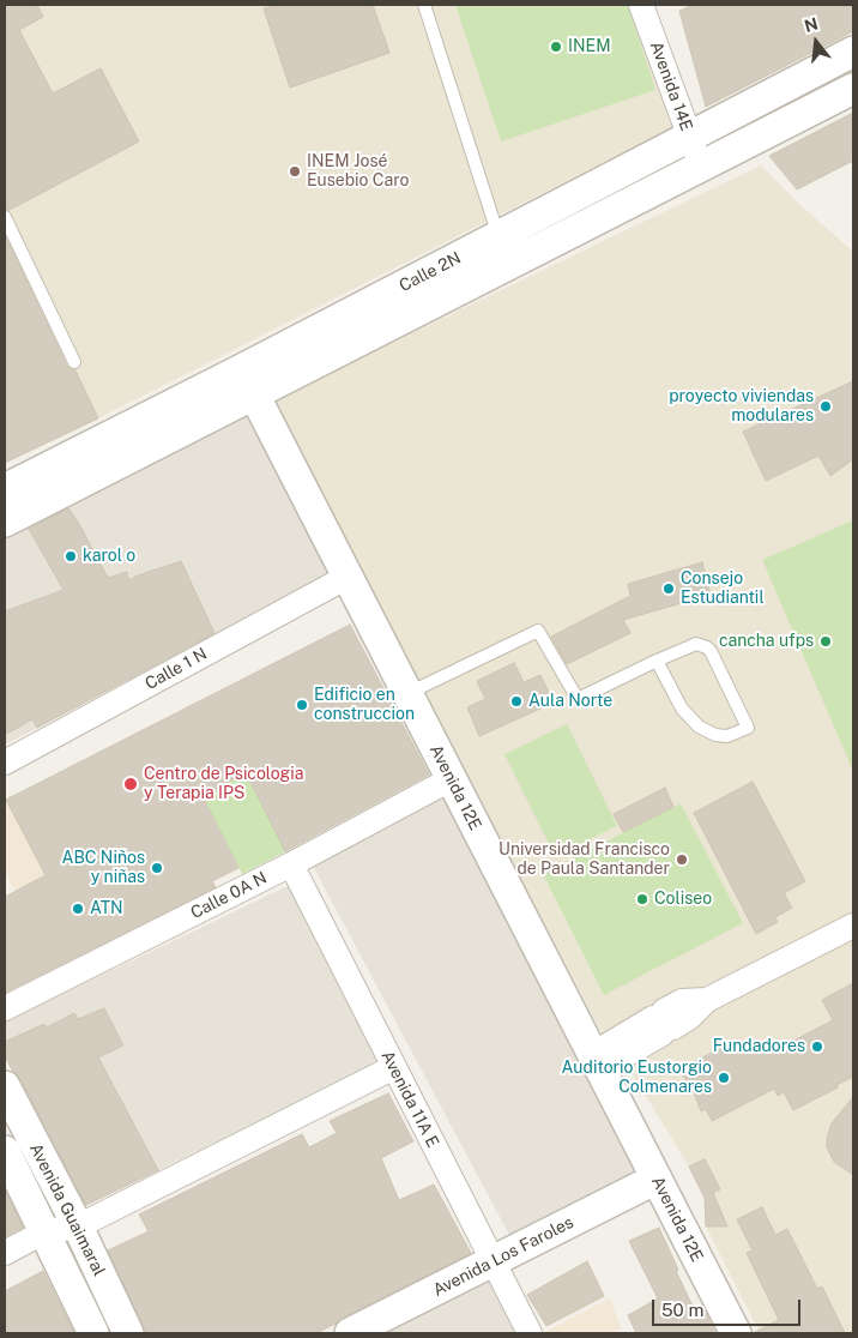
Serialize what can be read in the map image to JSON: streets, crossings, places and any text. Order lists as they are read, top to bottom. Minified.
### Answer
{"streets":{"street":["Avenida 14E","Calle 2N","Calle 1 N","Avenida 12E","Calle 0A N","Avenida 11A E","Avenida Guaimaral","Avenida Los Faroles"]},"crossings":[["Avenida 14E","Calle 2N"],["Calle 2N","Avenida 12E"],["Calle 1 N","Avenida 12E"],["Avenida 12E","Calle 0A N"],["Avenida 12E","Avenida Los Faroles"],["Calle 0A N","Avenida 11A E"],["Avenida 11A E","Avenida Los Faroles"]],"places":["INEM","INEM José Eusebio Caro","proyecto viviendas modulares","karol o","Consejo Estudiantil","cancha ufps","Aula Norte","Edificio en construccion","Centro de Psicologia y Terapia IPS","Universidad Francisco de Paula Santander","ABC Niños y niñas","Coliseo","ATN","Fundadores","Auditorio Eustorgio Colmenares"],"scale_bar":"50 m","north":"top"}
